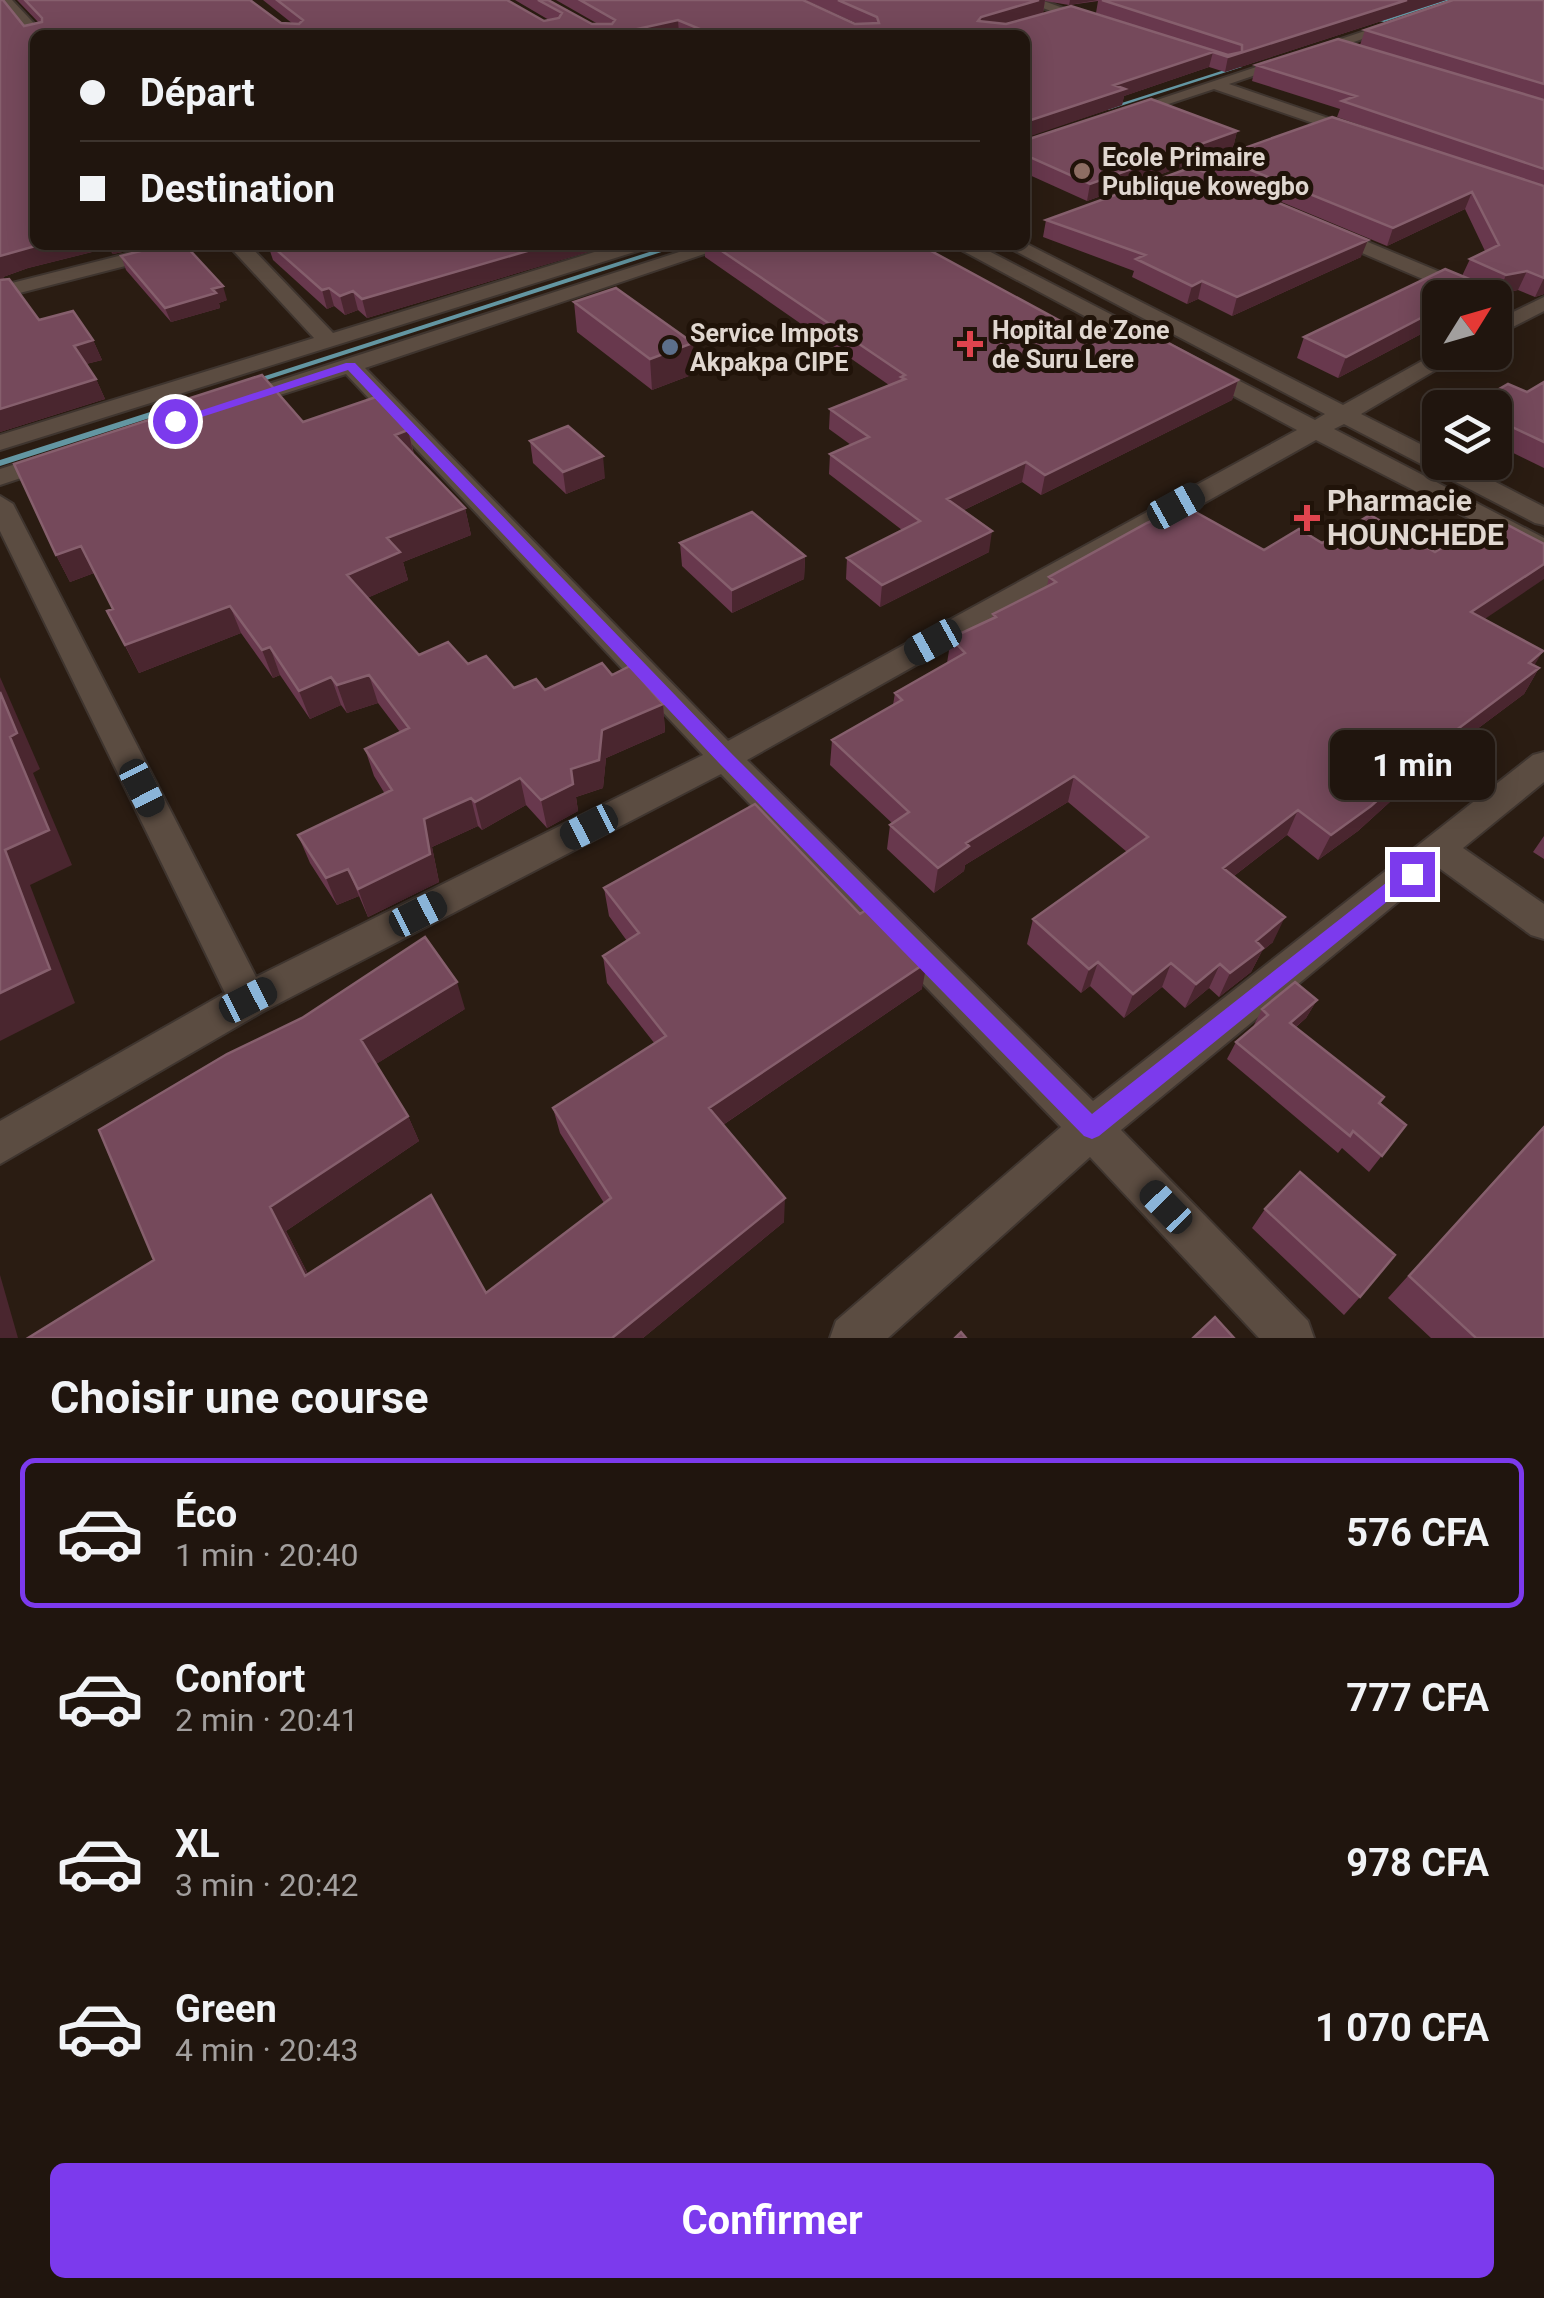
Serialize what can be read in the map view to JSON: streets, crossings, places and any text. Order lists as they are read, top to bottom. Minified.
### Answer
{"places":{"other":["Ecole Primaire Publique kowegbo","Service Impots Akpakpa CIPE"],"health":["Hopital de Zone de Suru Lere","Pharmacie HOUNCHEDE"]},"north":"top right","page":{"banner":["Départ","Destination"],"bubble":"1 min","heading":"Choisir une course","list":[{"name":"Éco","note":"1 min · 20:40","value":"576 CFA"},{"name":"Confort","note":"2 min · 20:41","value":"777 CFA"},{"name":"XL","note":"3 min · 20:42","value":"978 CFA"},{"name":"Green","note":"4 min · 20:43","value":"1 070 CFA"}],"buttons":"Confirmer"}}
